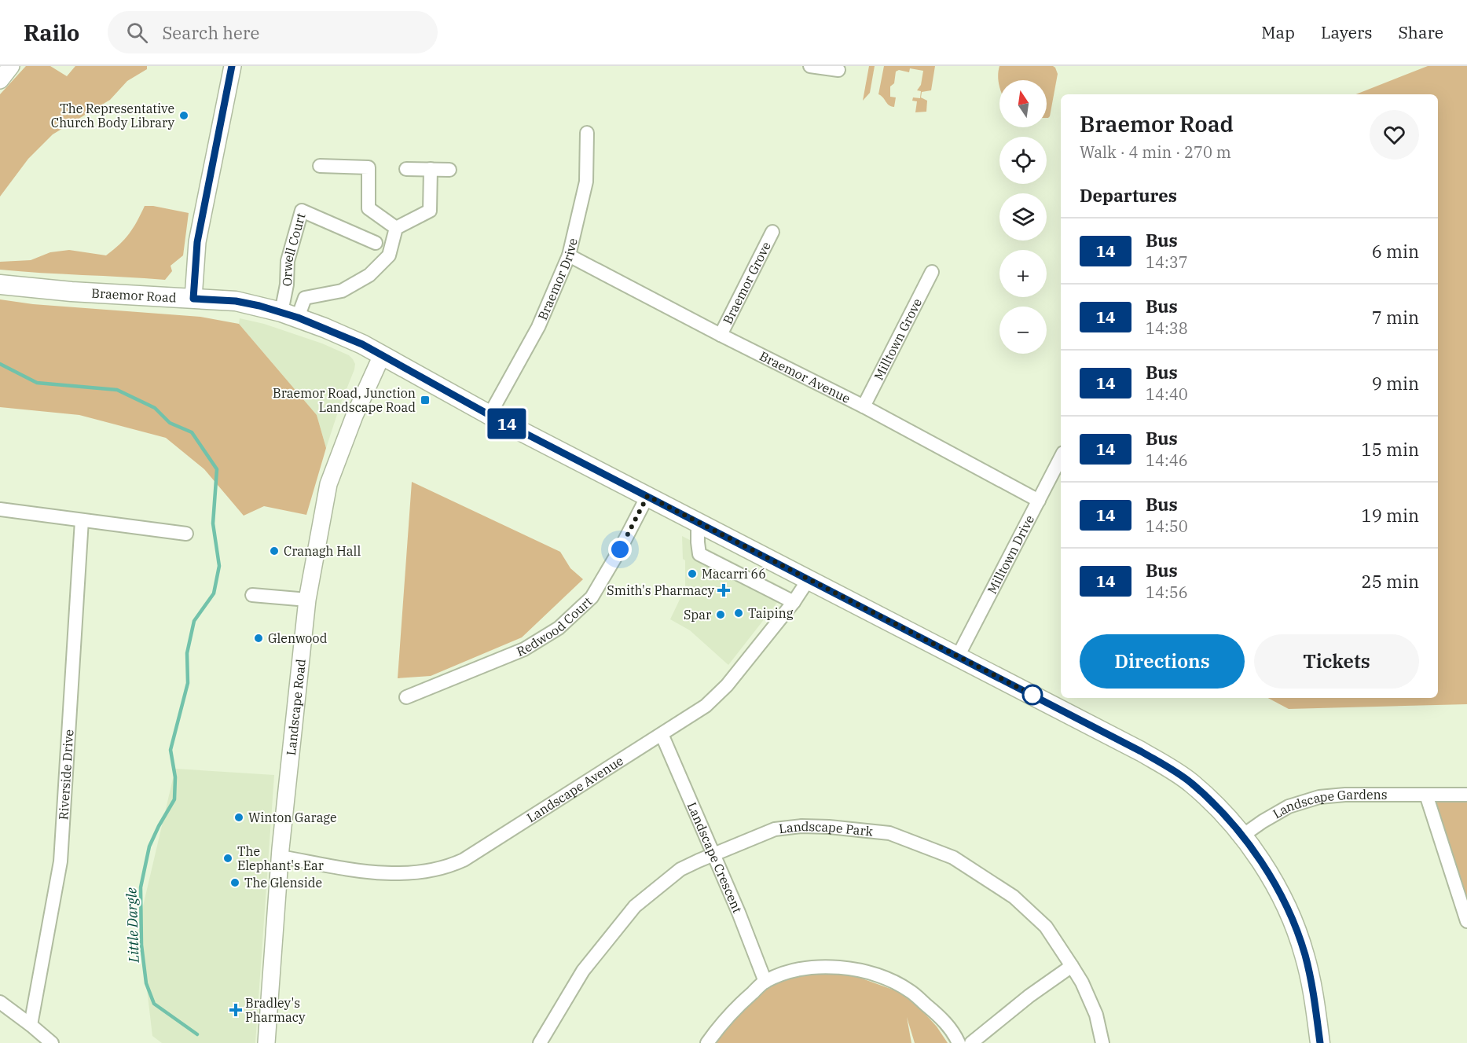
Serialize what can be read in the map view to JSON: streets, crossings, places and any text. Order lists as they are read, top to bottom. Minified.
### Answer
{"streets":{"main road":["Braemor Road"],"street":["Orwell Court","Braemor Drive","Braemor Grove","Milltown Grove","Braemor Avenue","Milltown Drive","Redwood Court","Landscape Road","Riverside Drive","Landscape Avenue","Landscape Gardens","Landscape Park","Landscape Crescent"]},"crossings":[["Orwell Court","Braemor Road"],["Braemor Drive","Braemor Road"],["Braemor Drive","Braemor Avenue"],["Braemor Grove","Braemor Avenue"],["Braemor Road","Milltown Drive"],["Braemor Road","Redwood Court"],["Braemor Road","Landscape Road"],["Braemor Road","Landscape Avenue"],["Braemor Road","Landscape Gardens"],["Milltown Grove","Braemor Avenue"],["Braemor Avenue","Milltown Drive"],["Landscape Road","Landscape Avenue"],["Landscape Avenue","Landscape Crescent"],["Landscape Park","Landscape Crescent"]],"water":["Little Dargle"],"places":{"other":["The Representative Church Body Library","Cranagh Hall","Macarri 66","Taiping","Spar","Glenwood","Winton Garage","The Elephant's Ear","The Glenside"],"transit":["Braemor Road, Junction Landscape Road"],"health":["Smith's Pharmacy","Bradley's Pharmacy"]},"lines":["bus line 14"],"north":"top","page":{"header":"Railo","search":"Search here","nav":["Map","Layers","Share"],"on_map":"14","map_buttons":["+","−"],"heading":[["Braemor Road","Walk · 4 min · 270 m"],"Departures"],"list":[{"mark":"14","name":"Bus","note":"14:37","value":"6 min"},{"mark":"14","name":"Bus","note":"14:38","value":"7 min"},{"mark":"14","name":"Bus","note":"14:40","value":"9 min"},{"mark":"14","name":"Bus","note":"14:46","value":"15 min"},{"mark":"14","name":"Bus","note":"14:50","value":"19 min"},{"mark":"14","name":"Bus","note":"14:56","value":"25 min"}],"buttons":["Directions","Tickets"]}}
